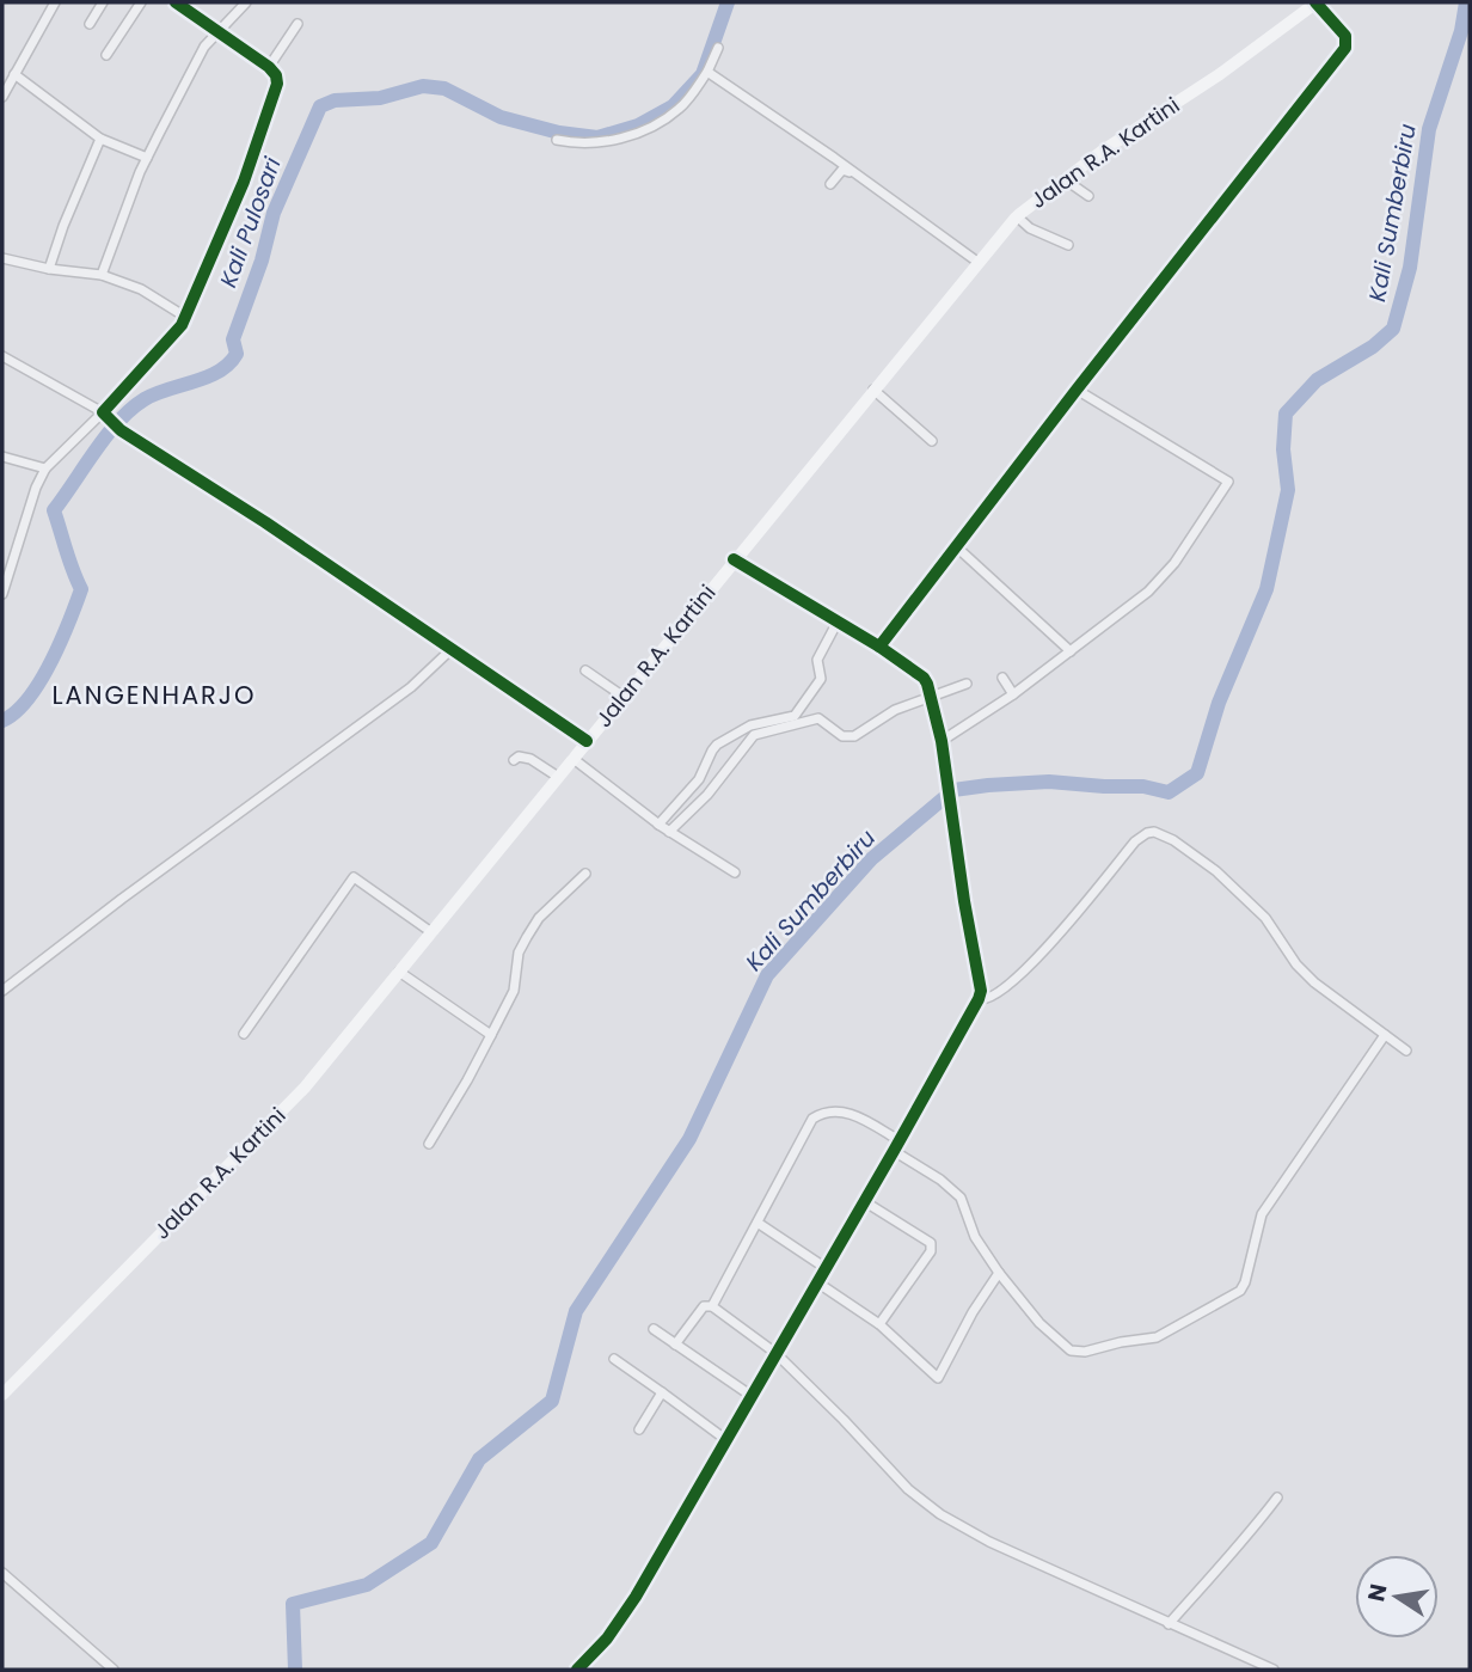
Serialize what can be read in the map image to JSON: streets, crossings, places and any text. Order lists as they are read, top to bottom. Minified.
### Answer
{"streets":{"main road":["Jalan R.A. Kartini"]},"districts":["LANGENHARJO"],"water":["Kali Sumberbiru","Kali Pulosari"],"north":"left"}
